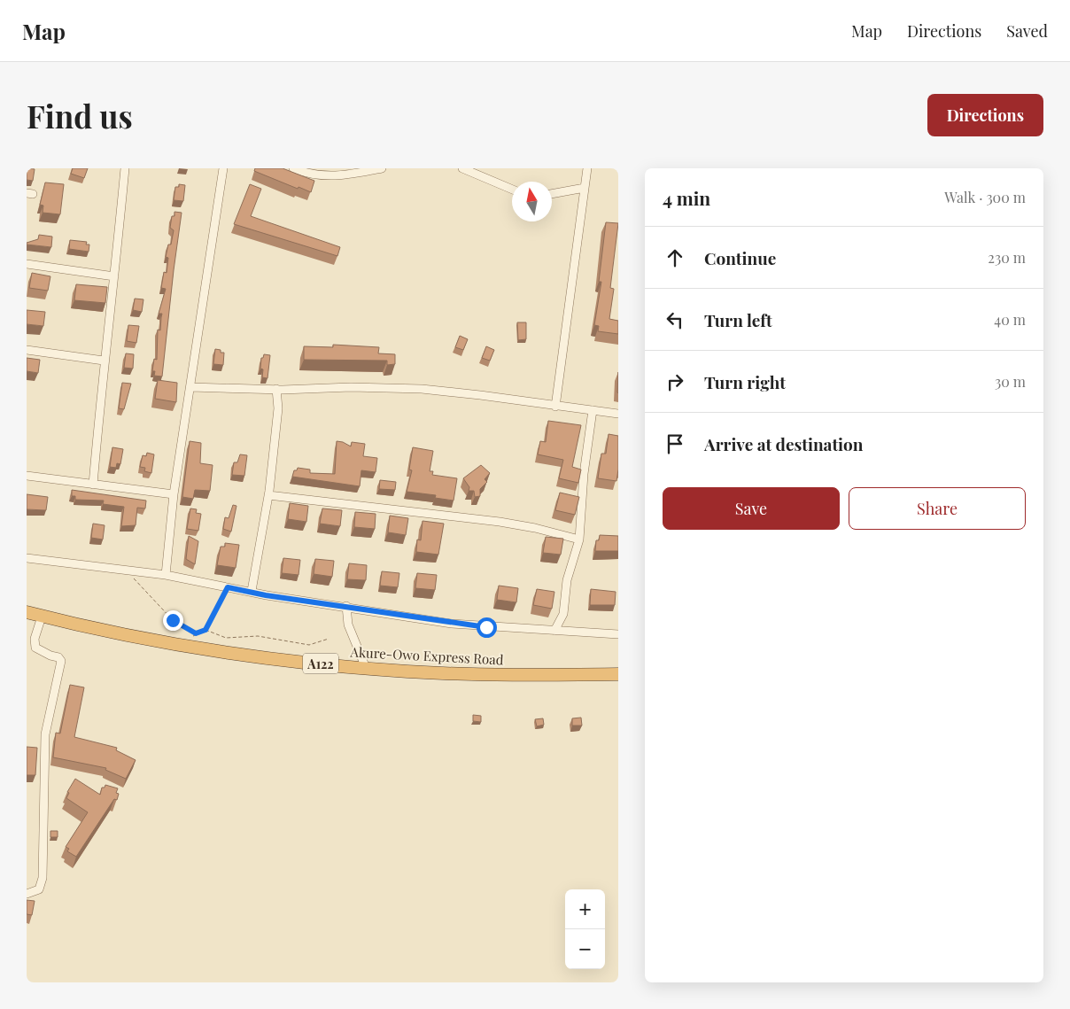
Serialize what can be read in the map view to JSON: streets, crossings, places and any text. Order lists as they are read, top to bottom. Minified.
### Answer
{"streets":{"highway":["Akure-Owo Express Road","A122"]},"north":"top","page":{"header":"Map","nav":["Map","Directions","Saved"],"buttons":["Directions",["Save","Share"]],"title":"Find us","heading":["4 min","Walk · 300 m"],"list":[["Continue","230 m"],["Turn left","40 m"],["Turn right","30 m"],"Arrive at destination"],"map_buttons":["+","−"]}}
